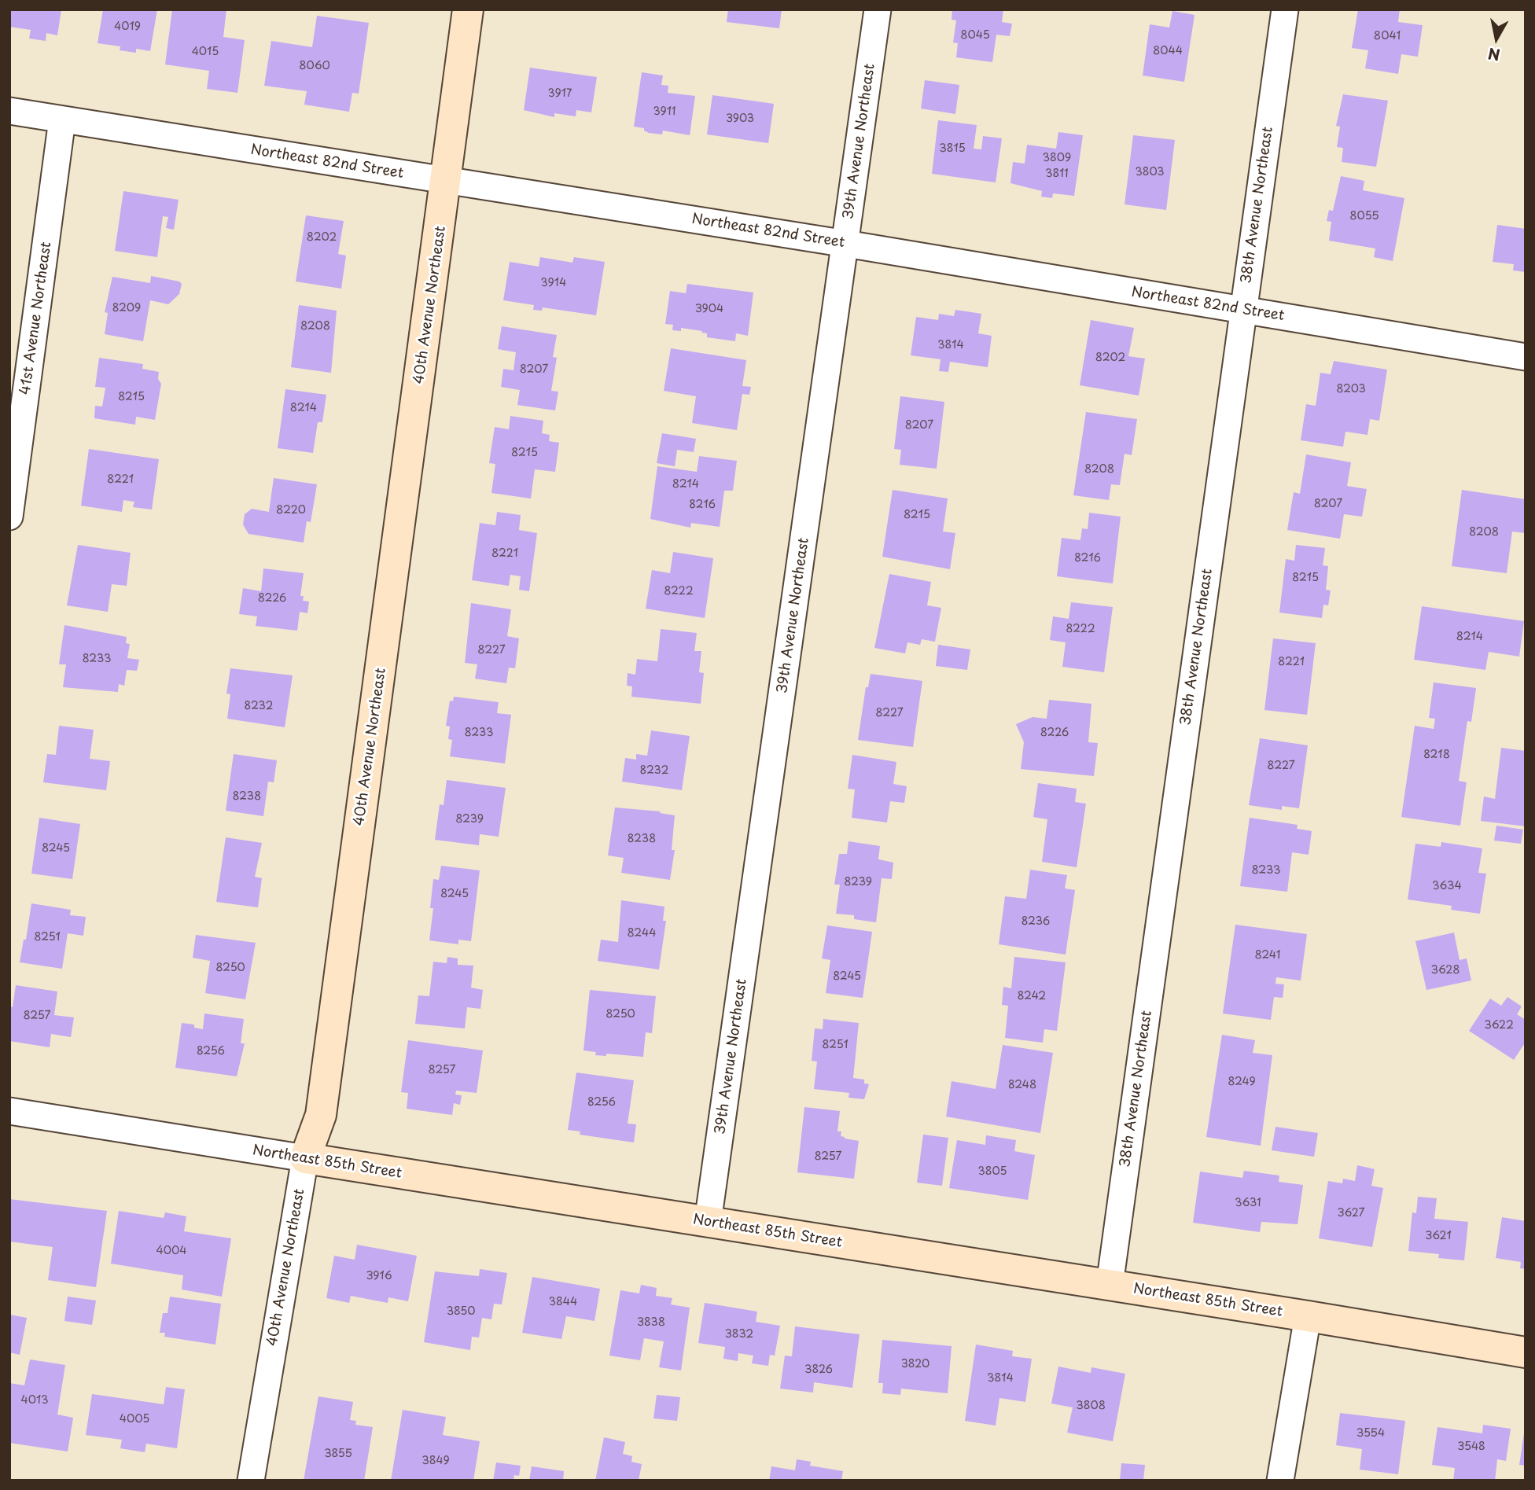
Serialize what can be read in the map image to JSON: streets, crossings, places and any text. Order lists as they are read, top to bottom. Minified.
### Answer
{"streets":{"street":["39th Avenue Northeast","Northeast 82nd Street","38th Avenue Northeast","40th Avenue Northeast","41st Avenue Northeast","Northeast 85th Street"]},"crossings":[["39th Avenue Northeast","Northeast 82nd Street"],["39th Avenue Northeast","Northeast 85th Street"],["Northeast 82nd Street","38th Avenue Northeast"],["Northeast 82nd Street","40th Avenue Northeast"],["Northeast 82nd Street","41st Avenue Northeast"],["38th Avenue Northeast","Northeast 85th Street"],["40th Avenue Northeast","Northeast 85th Street"]],"house_numbers":["4019","8045","8041","8044","4015","8060","3917","3911","3903","3815","3809","3803","3811","8055","8202","3914","8209","3904","8208","3814","8202","8207","8203","8215","8214","8207","8215","8208","8221","8214","8207","8216","8220","8215","8208","8221","8216","8215","8222","8226","8222","8214","8227","8233","8221","8232","8227","8233","8226","8218","8227","8232","8238","8239","8238","8245","8233","8239","3634","8245","8236","8244","8251","8241","8250","3628","8245","8242","8250","8257","3622","8251","8256","8257","8249","8248","8256","8257","3805","3631","3627","3621","4004","3916","3844","3850","3838","3832","3820","3826","3814","4013","3808","4005","3554","3548","3855","3849"],"north":"bottom"}
